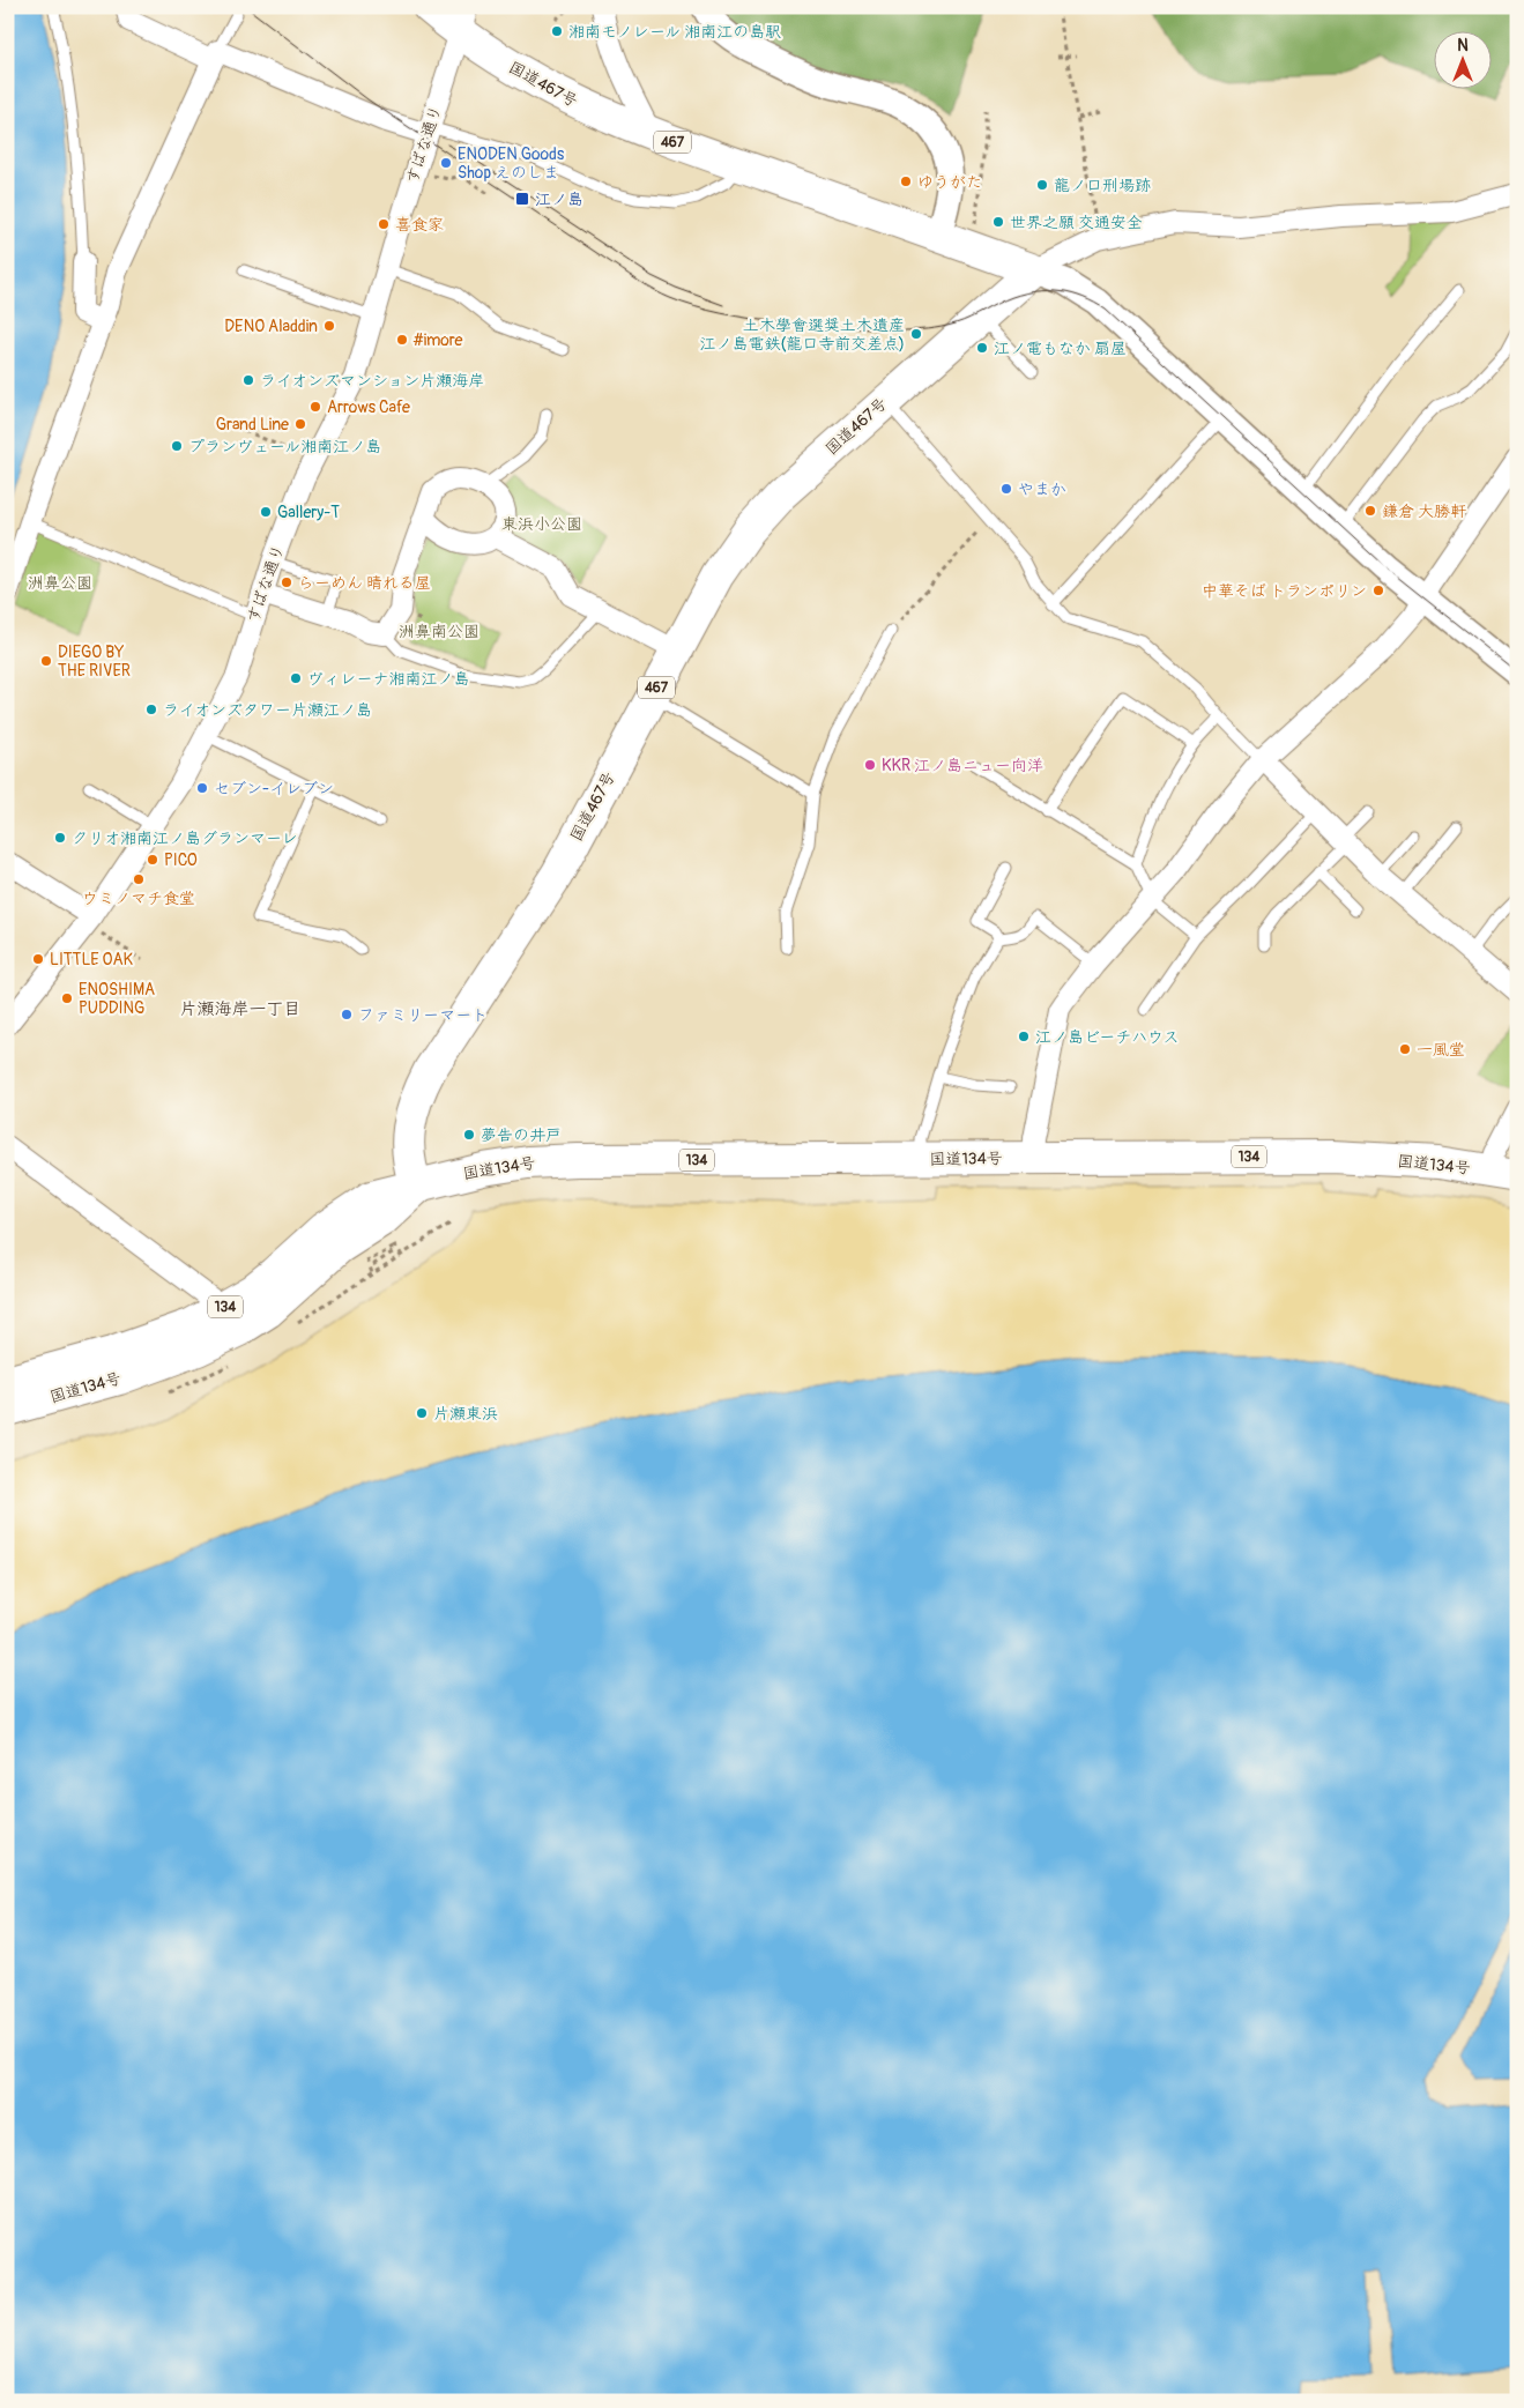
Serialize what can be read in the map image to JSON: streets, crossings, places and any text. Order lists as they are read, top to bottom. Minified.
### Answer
{"streets":{"highway":["国道467号","467","134","国道134号"],"street":["すばな通り"]},"crossings":[["国道467号","すばな通り"],["国道467号","国道134号"]],"districts":["片瀬海岸一丁目"],"parks":["東浜小公園","洲鼻公園","洲鼻南公園"],"places":{"other":["湘南モノレール 湘南江の島駅","ENODEN Goods Shop えのしま","ゆうがた","龍ノ口刑場跡","世界之願 交通安全","喜食家","DENO Aladdin","土木學會選奨土木遺産 江ノ島電鉄(龍口寺前交差点)","#imore","江ノ電もなか 扇屋","ライオンズマンション片瀬海岸","Arrows Cafe","Grand Line","プランヴェール湘南江ノ島","やまか","鎌倉 大勝軒","Gallery-T","らーめん 晴れる屋","中華そば トランポリン","DIEGO BY THE RIVER","ヴィレーナ湘南江ノ島","ライオンズタワー片瀬江ノ島","KKR 江ノ島ニュー向洋","セブン-イレブン","クリオ湘南江ノ島グランマーレ","PICO","ウミノマチ食堂","LITTLE OAK","ENOSHIMA PUDDING","ファミリーマート","江ノ島ビーチハウス","一風堂","夢告の井戸","片瀬東浜"],"transit":["江ノ島"]},"north":"top"}
